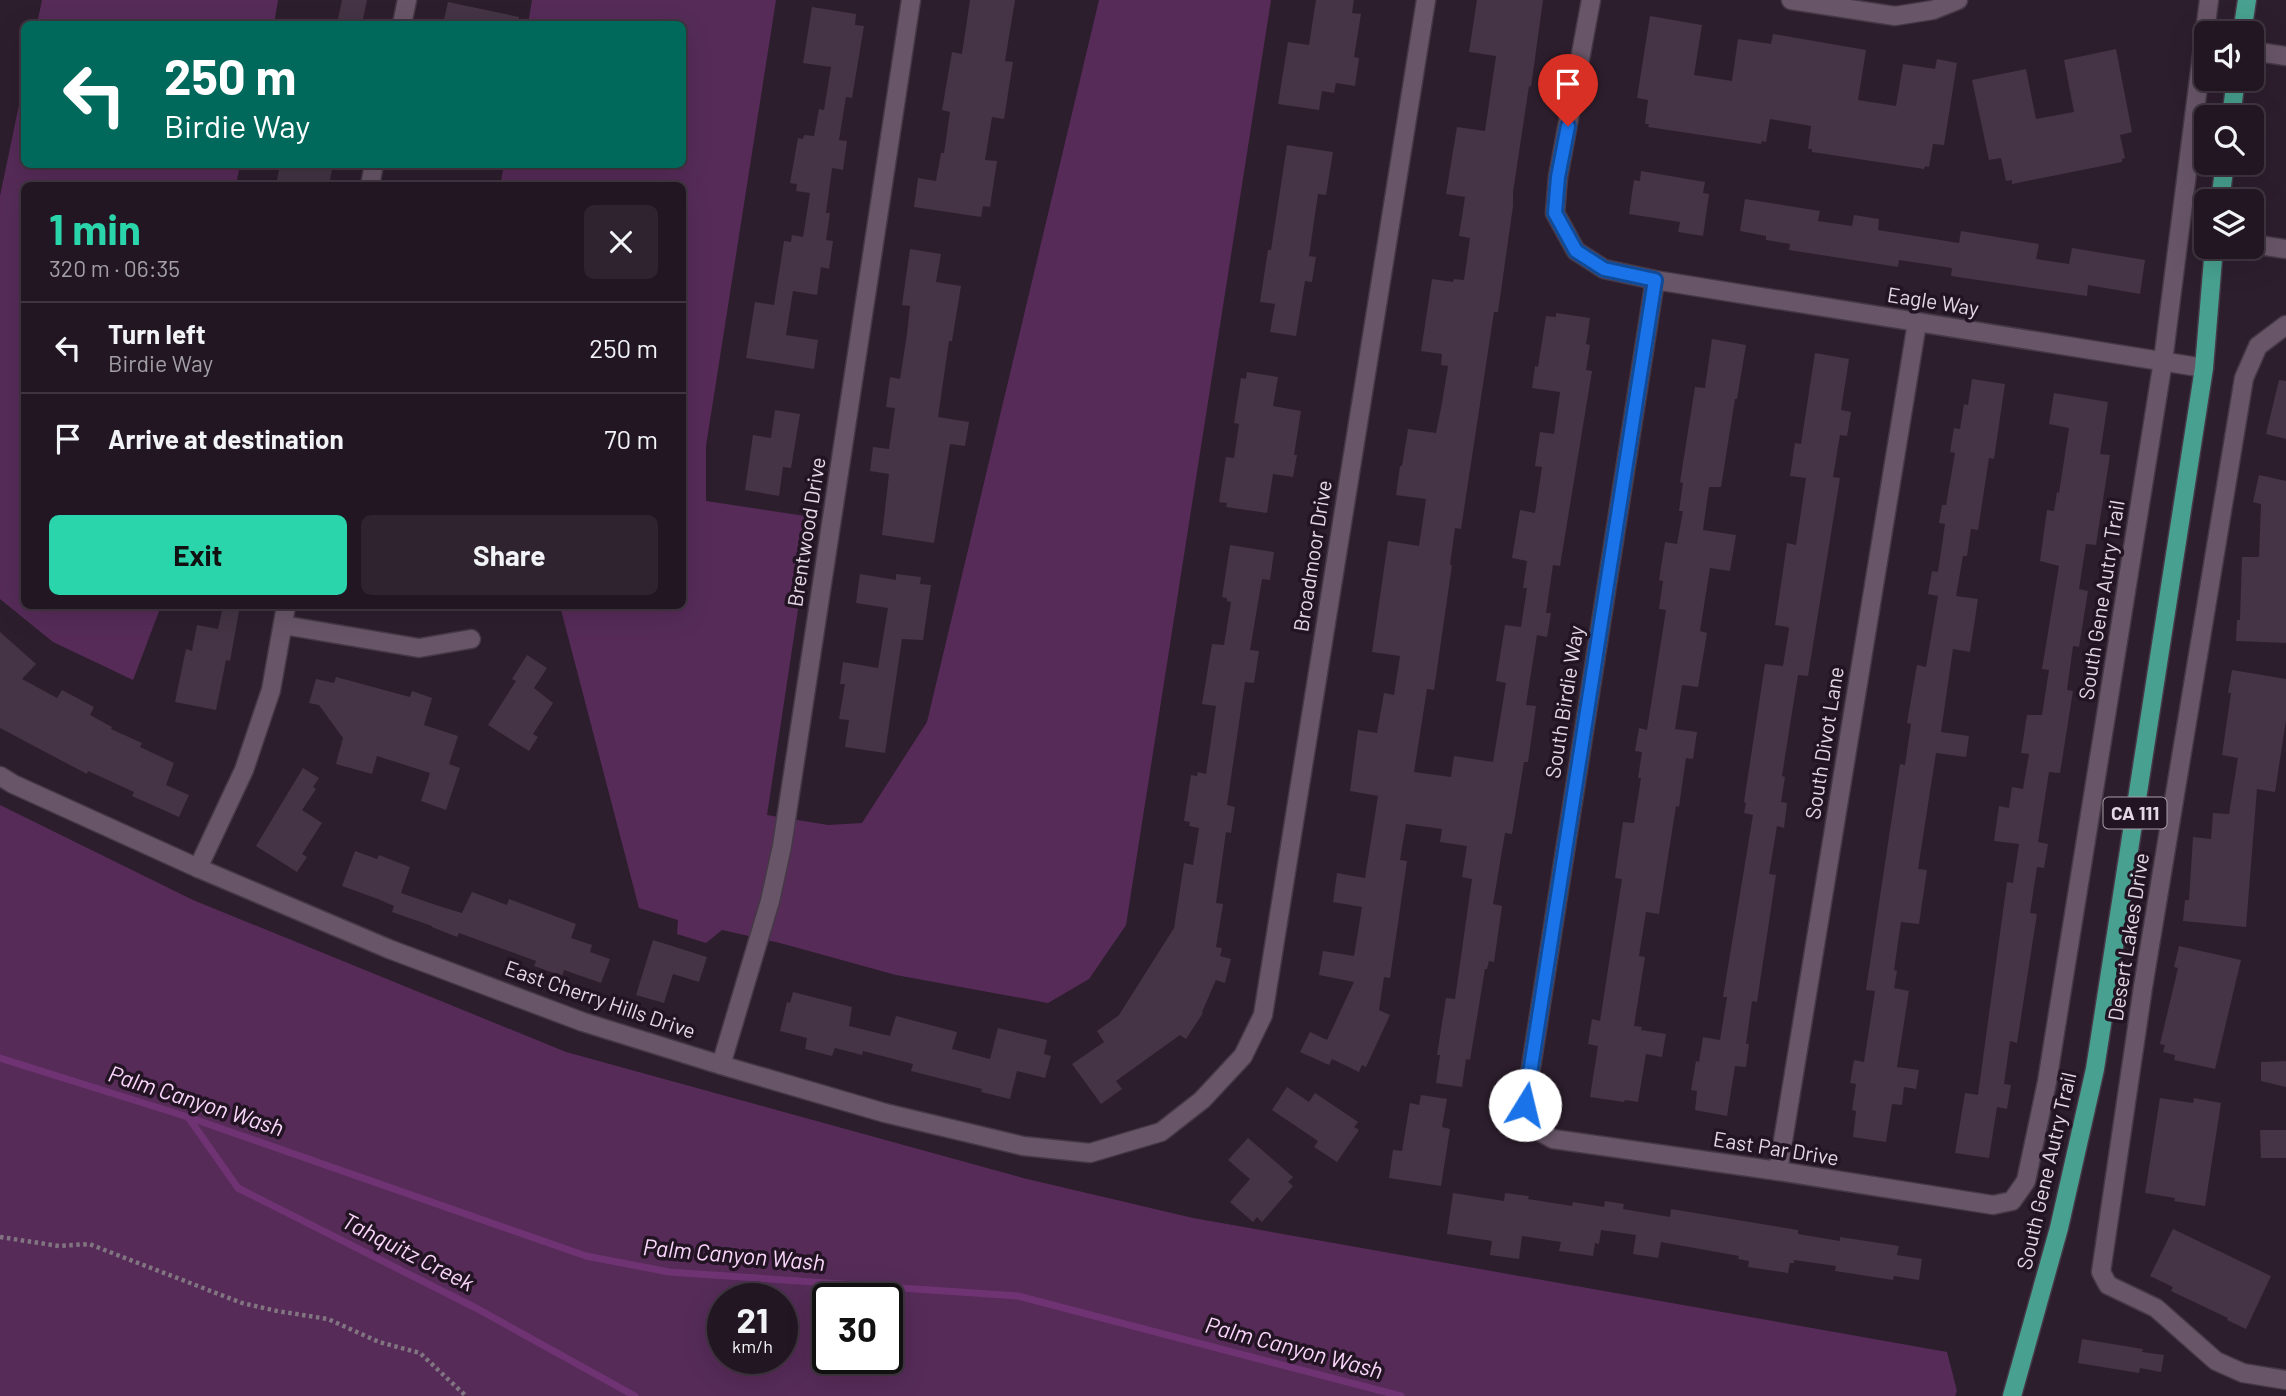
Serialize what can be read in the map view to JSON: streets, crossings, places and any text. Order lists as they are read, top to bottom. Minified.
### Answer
{"streets":{"main road":["South Gene Autry Trail","CA 111"],"street":["Eagle Way","Brentwood Drive","Broadmoor Drive","South Birdie Way","South Divot Lane","Desert Lakes Drive","East Cherry Hills Drive","East Par Drive"]},"crossings":[["Eagle Way","South Gene Autry Trail"],["Eagle Way","South Birdie Way"],["Eagle Way","South Divot Lane"],["Brentwood Drive","East Cherry Hills Drive"],["Broadmoor Drive","East Cherry Hills Drive"],["South Gene Autry Trail","East Par Drive"],["South Birdie Way","East Par Drive"],["South Divot Lane","East Par Drive"]],"water":["Palm Canyon Wash","Tahquitz Creek"],"page":{"turn":["250 m","Birdie Way"],"heading":["1 min","320 m · 06:35"],"list":[{"name":"Turn left","note":"Birdie Way","value":"250 m"},{"name":"Arrive at destination","value":"70 m"}],"buttons":["Exit","Share"],"speed":"21 km/h","limit":"30"}}
